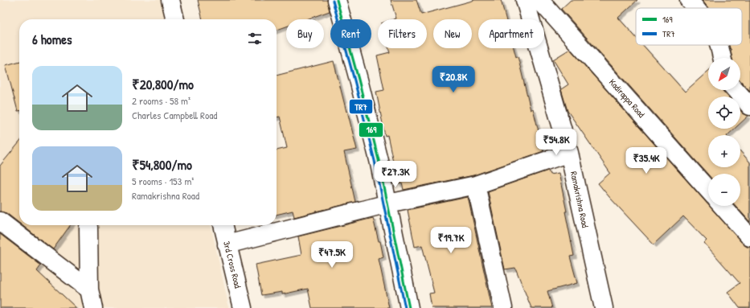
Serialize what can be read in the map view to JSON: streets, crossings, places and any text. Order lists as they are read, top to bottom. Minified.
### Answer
{"streets":{"street":["Kadirappa Road","Ramakrishna Road","3rd Cross Road"]},"lines":["transit line 169","transit line TR7"],"legend":["169","TR7"],"north":"bottom left","page":{"chip":["Buy","Rent","Filters","New","Apartment"],"heading":"6 homes","map_buttons":["+","−"],"list":[{"name":"₹20,800/mo","note":"2 rooms · 58 m² · Charles Campbell Road"},{"name":"₹54,800/mo","note":"5 rooms · 153 m² · Ramakrishna Road"}],"price":["₹20.8K","₹54.8K","₹35.4K","₹27.3K","₹19.7K","₹47.5K"]}}
